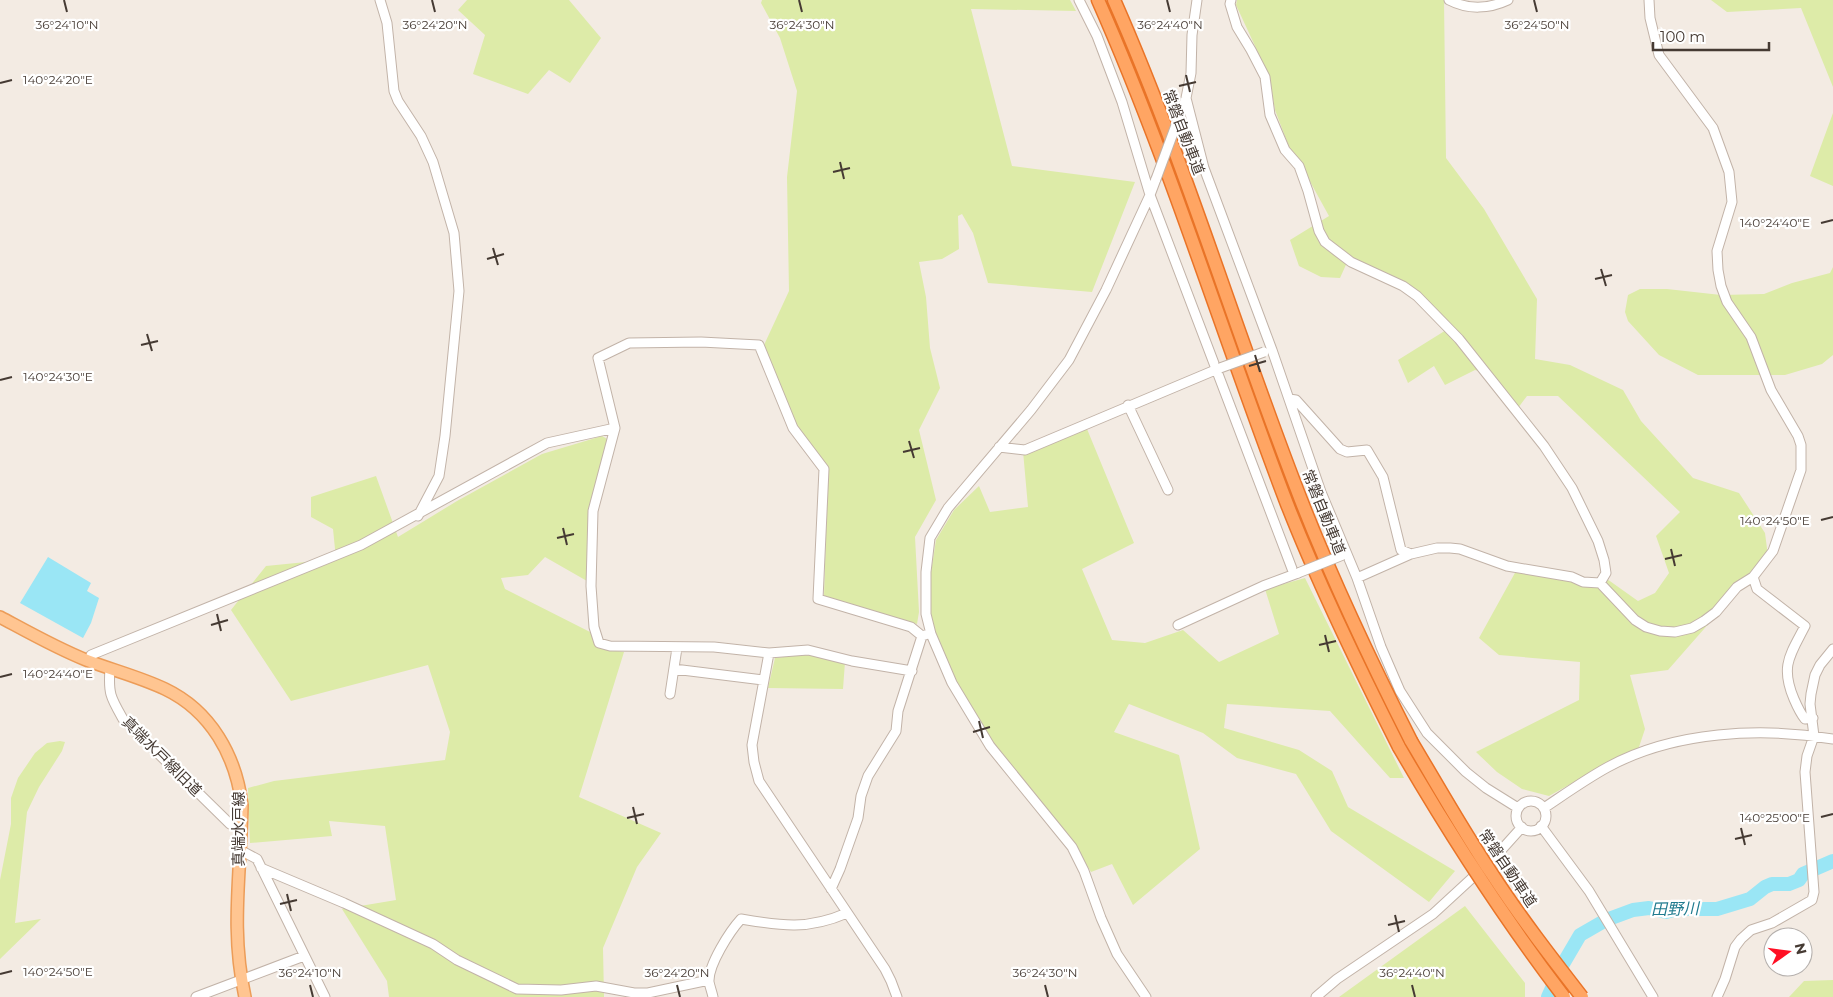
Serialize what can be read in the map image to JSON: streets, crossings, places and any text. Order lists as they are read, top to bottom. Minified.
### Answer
{"streets":{"highway":["常磐自動車道"],"main road":["真端水戸線"],"street":["真端水戸線旧道"]},"crossings":[["真端水戸線旧道","真端水戸線"]],"water":["田野川"],"scale_bar":"100 m","north":"right","coordinates":["36°24'10\"N","36°24'20\"N","36°24'30\"N","36°24'40\"N","36°24'50\"N","140°24'20\"E","140°24'40\"E","140°24'30\"E","140°24'50\"E","140°25'00\"E"]}
